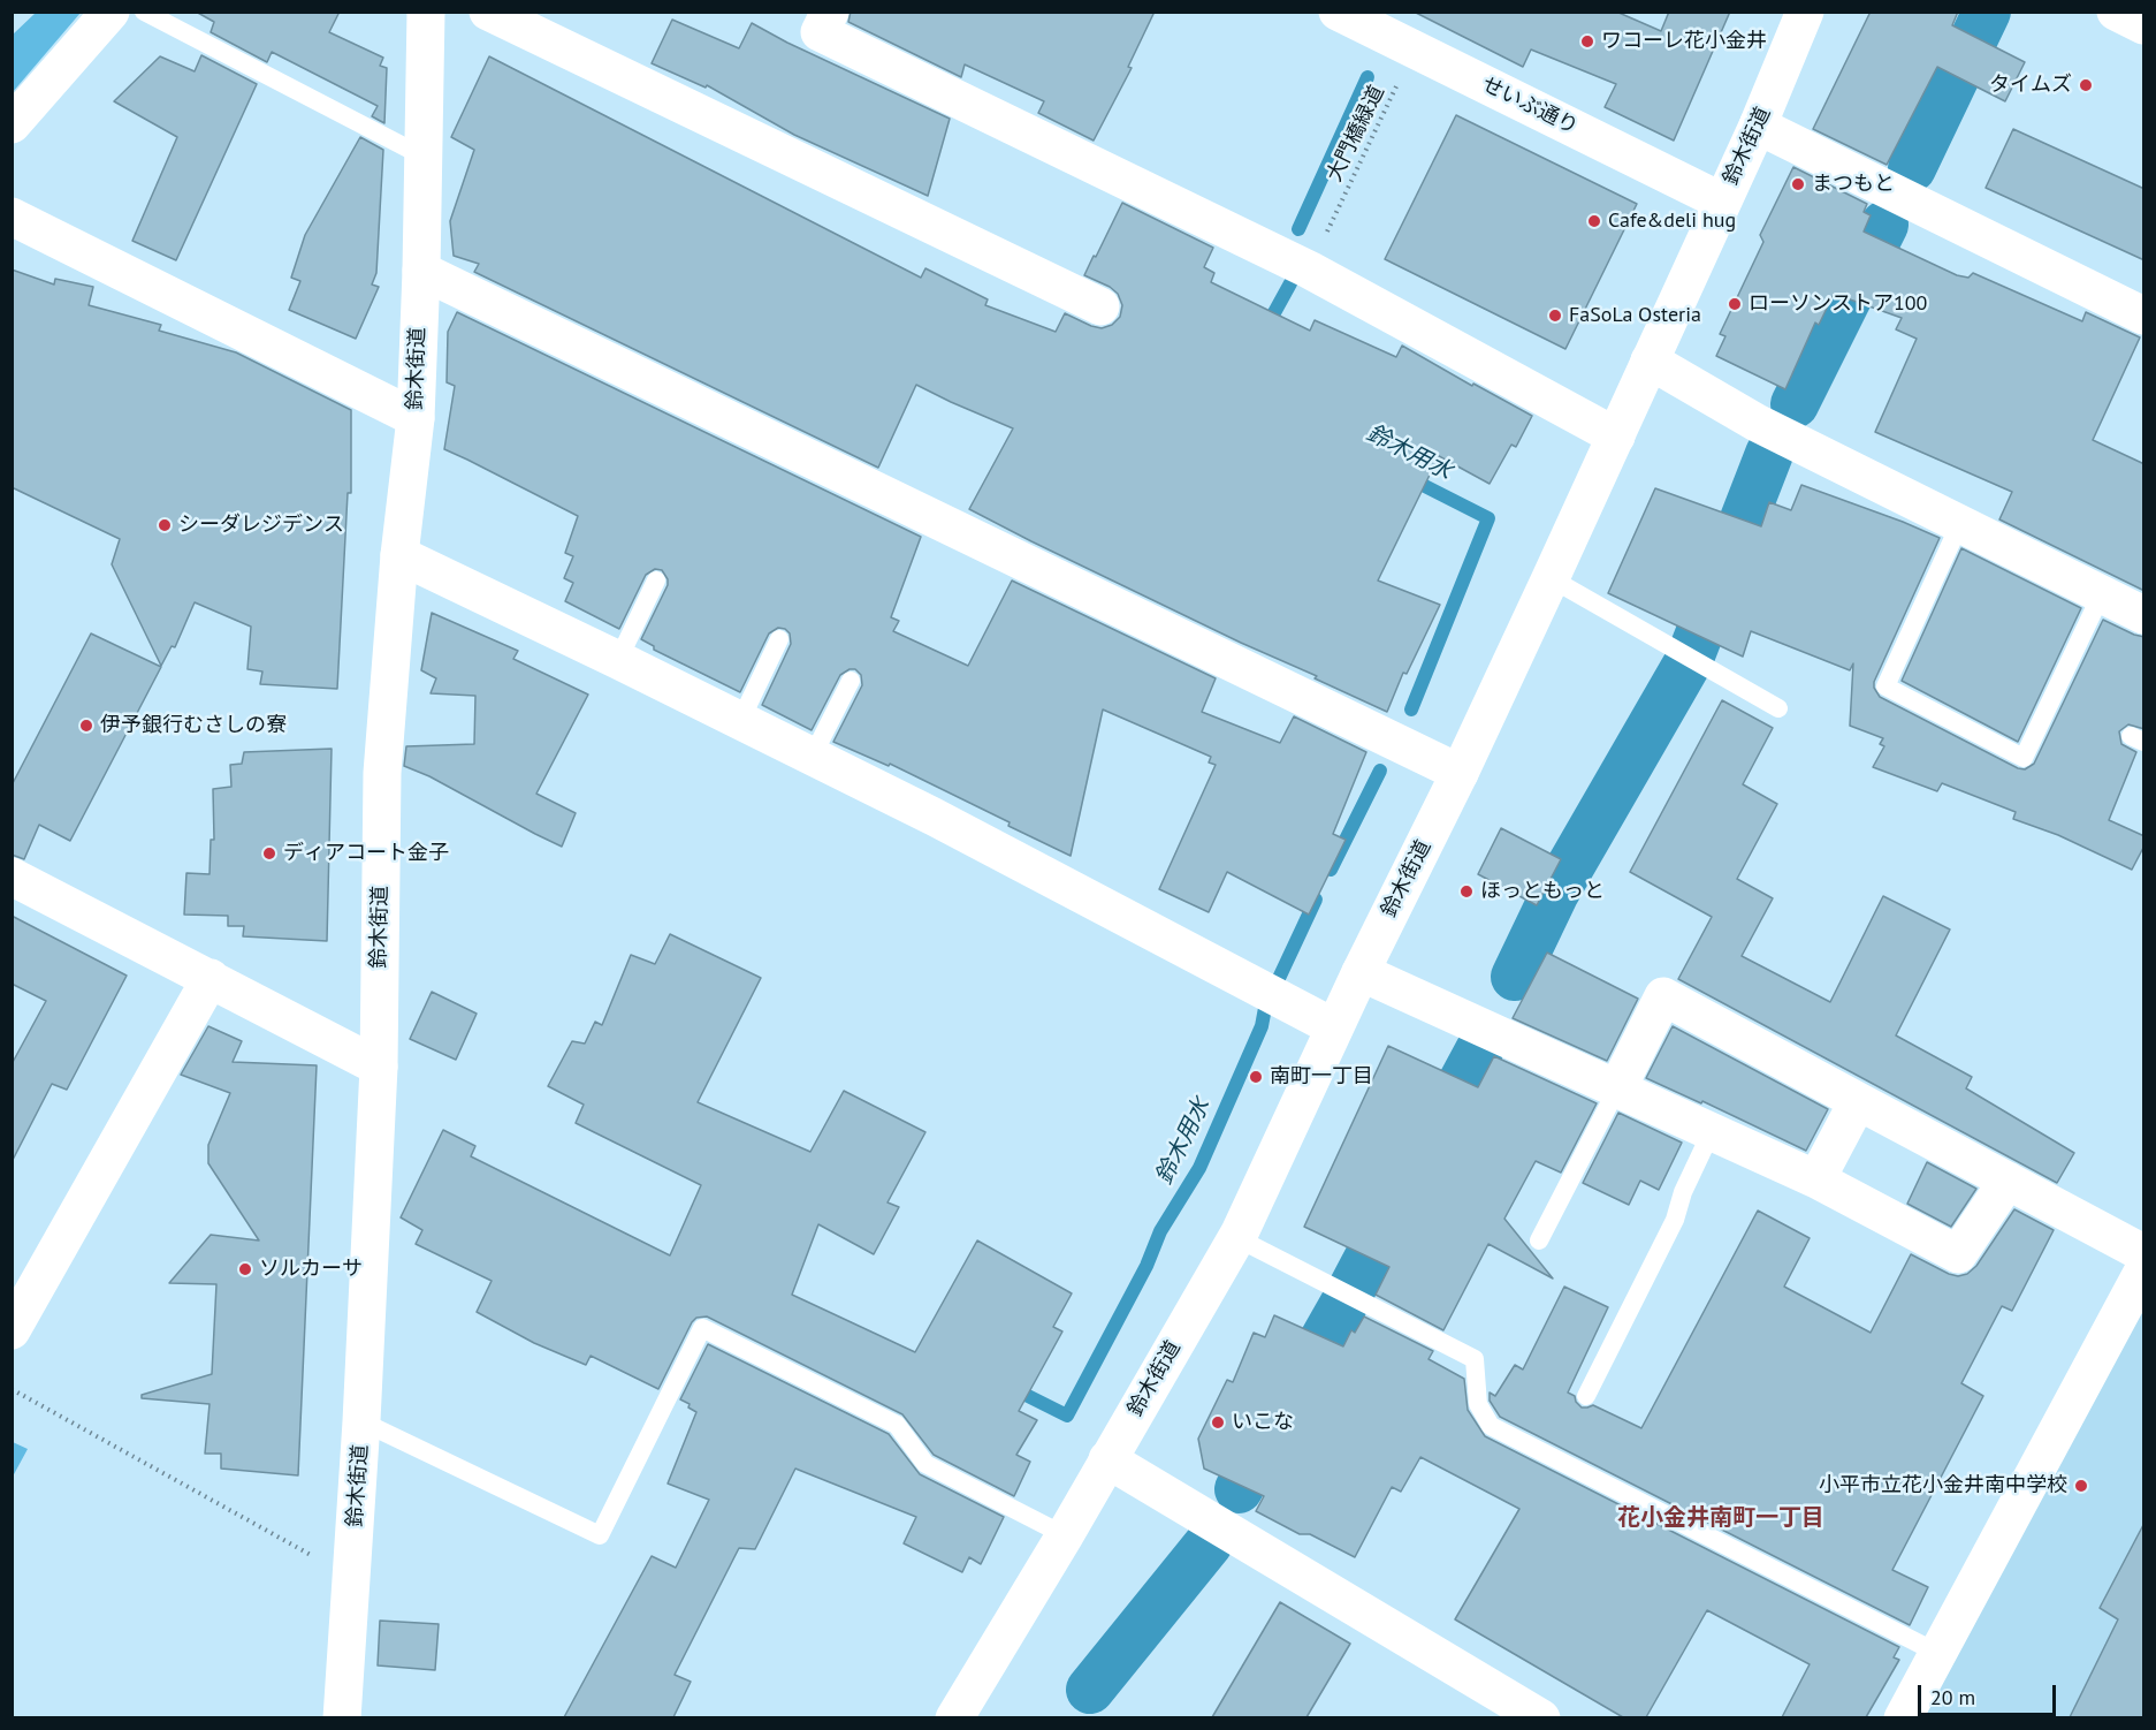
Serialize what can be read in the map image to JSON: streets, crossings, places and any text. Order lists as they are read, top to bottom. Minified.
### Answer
{"streets":{"street":["せいぶ通り","鈴木街道"],"path":["大門橋緑道"]},"crossings":[["せいぶ通り","大門橋緑道"],["せいぶ通り","鈴木街道"]],"districts":["花小金井南町一丁目"],"water":["鈴木用水"],"places":["ワコーレ花小金井","タイムズ","まつもと","Cafe&deli hug","ローソンストア100","FaSoLa Osteria","シーダレジデンス","伊予銀行むさしの寮","ディアコート金子","ほっともっと","南町一丁目","ソルカーサ","いこな","小平市立花小金井南中学校"],"scale_bar":"20 m"}
